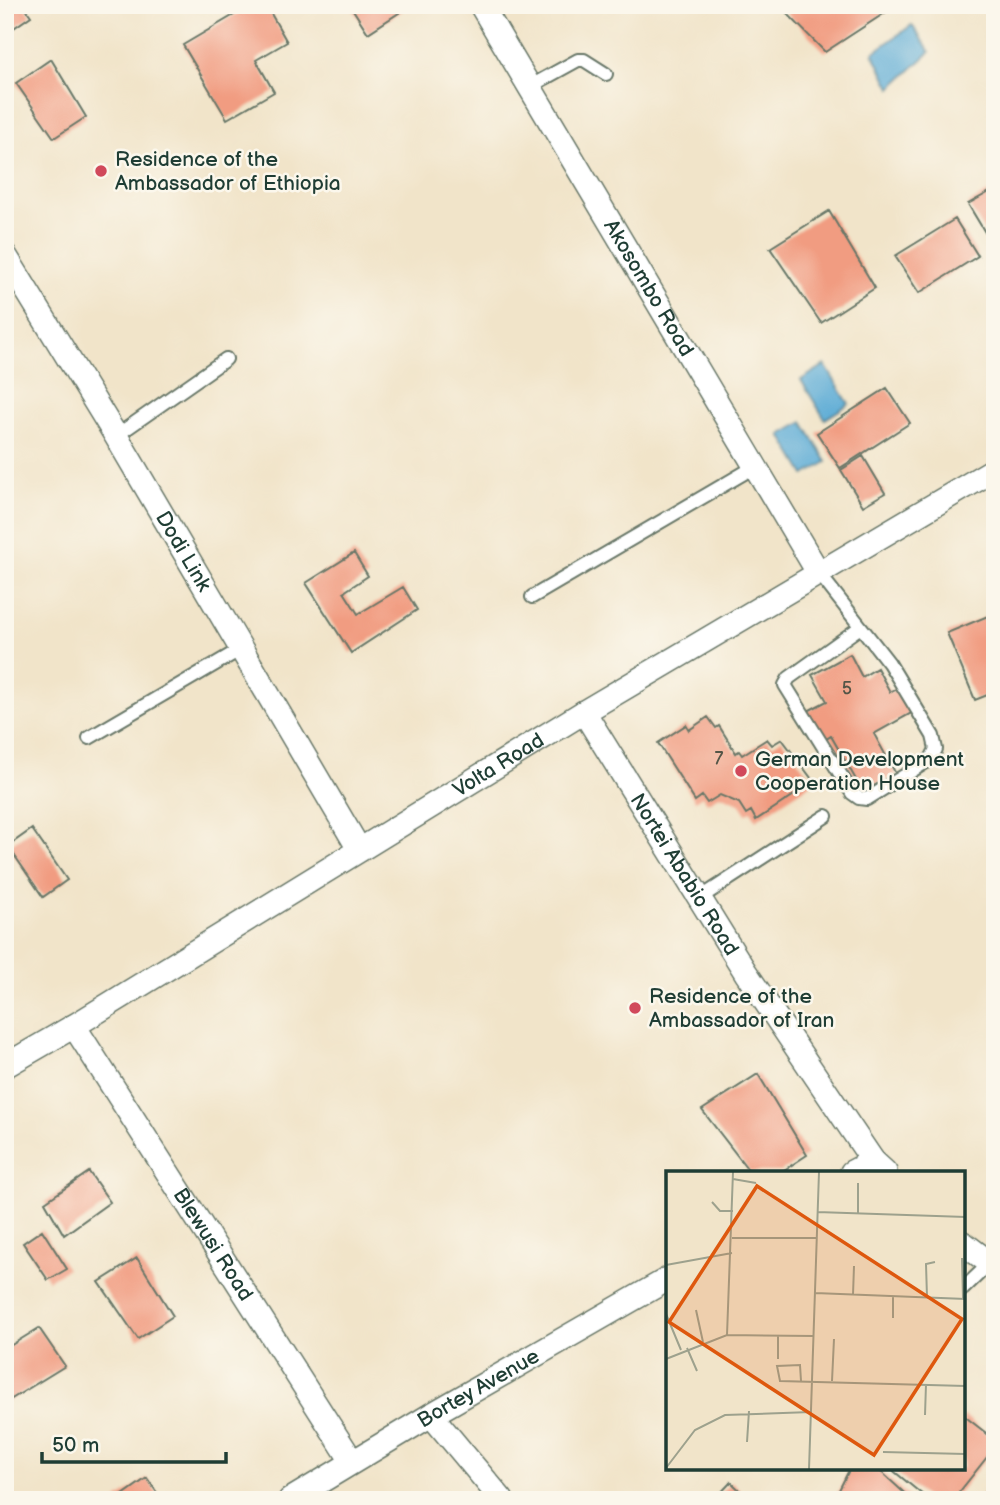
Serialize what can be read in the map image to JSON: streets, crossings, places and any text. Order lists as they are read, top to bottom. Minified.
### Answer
{"streets":{"street":["Akosombo Road","Dodi Link","Volta Road","Nortei Ababio Road","Blewusi Road","Bortey Avenue"]},"crossings":[["Akosombo Road","Volta Road"],["Dodi Link","Volta Road"],["Volta Road","Nortei Ababio Road"],["Volta Road","Blewusi Road"],["Blewusi Road","Bortey Avenue"]],"places":["Residence of the Ambassador of Ethiopia","German Development Cooperation House","Residence of the Ambassador of Iran"],"house_numbers":["5","7"],"scale_bar":"50 m"}
